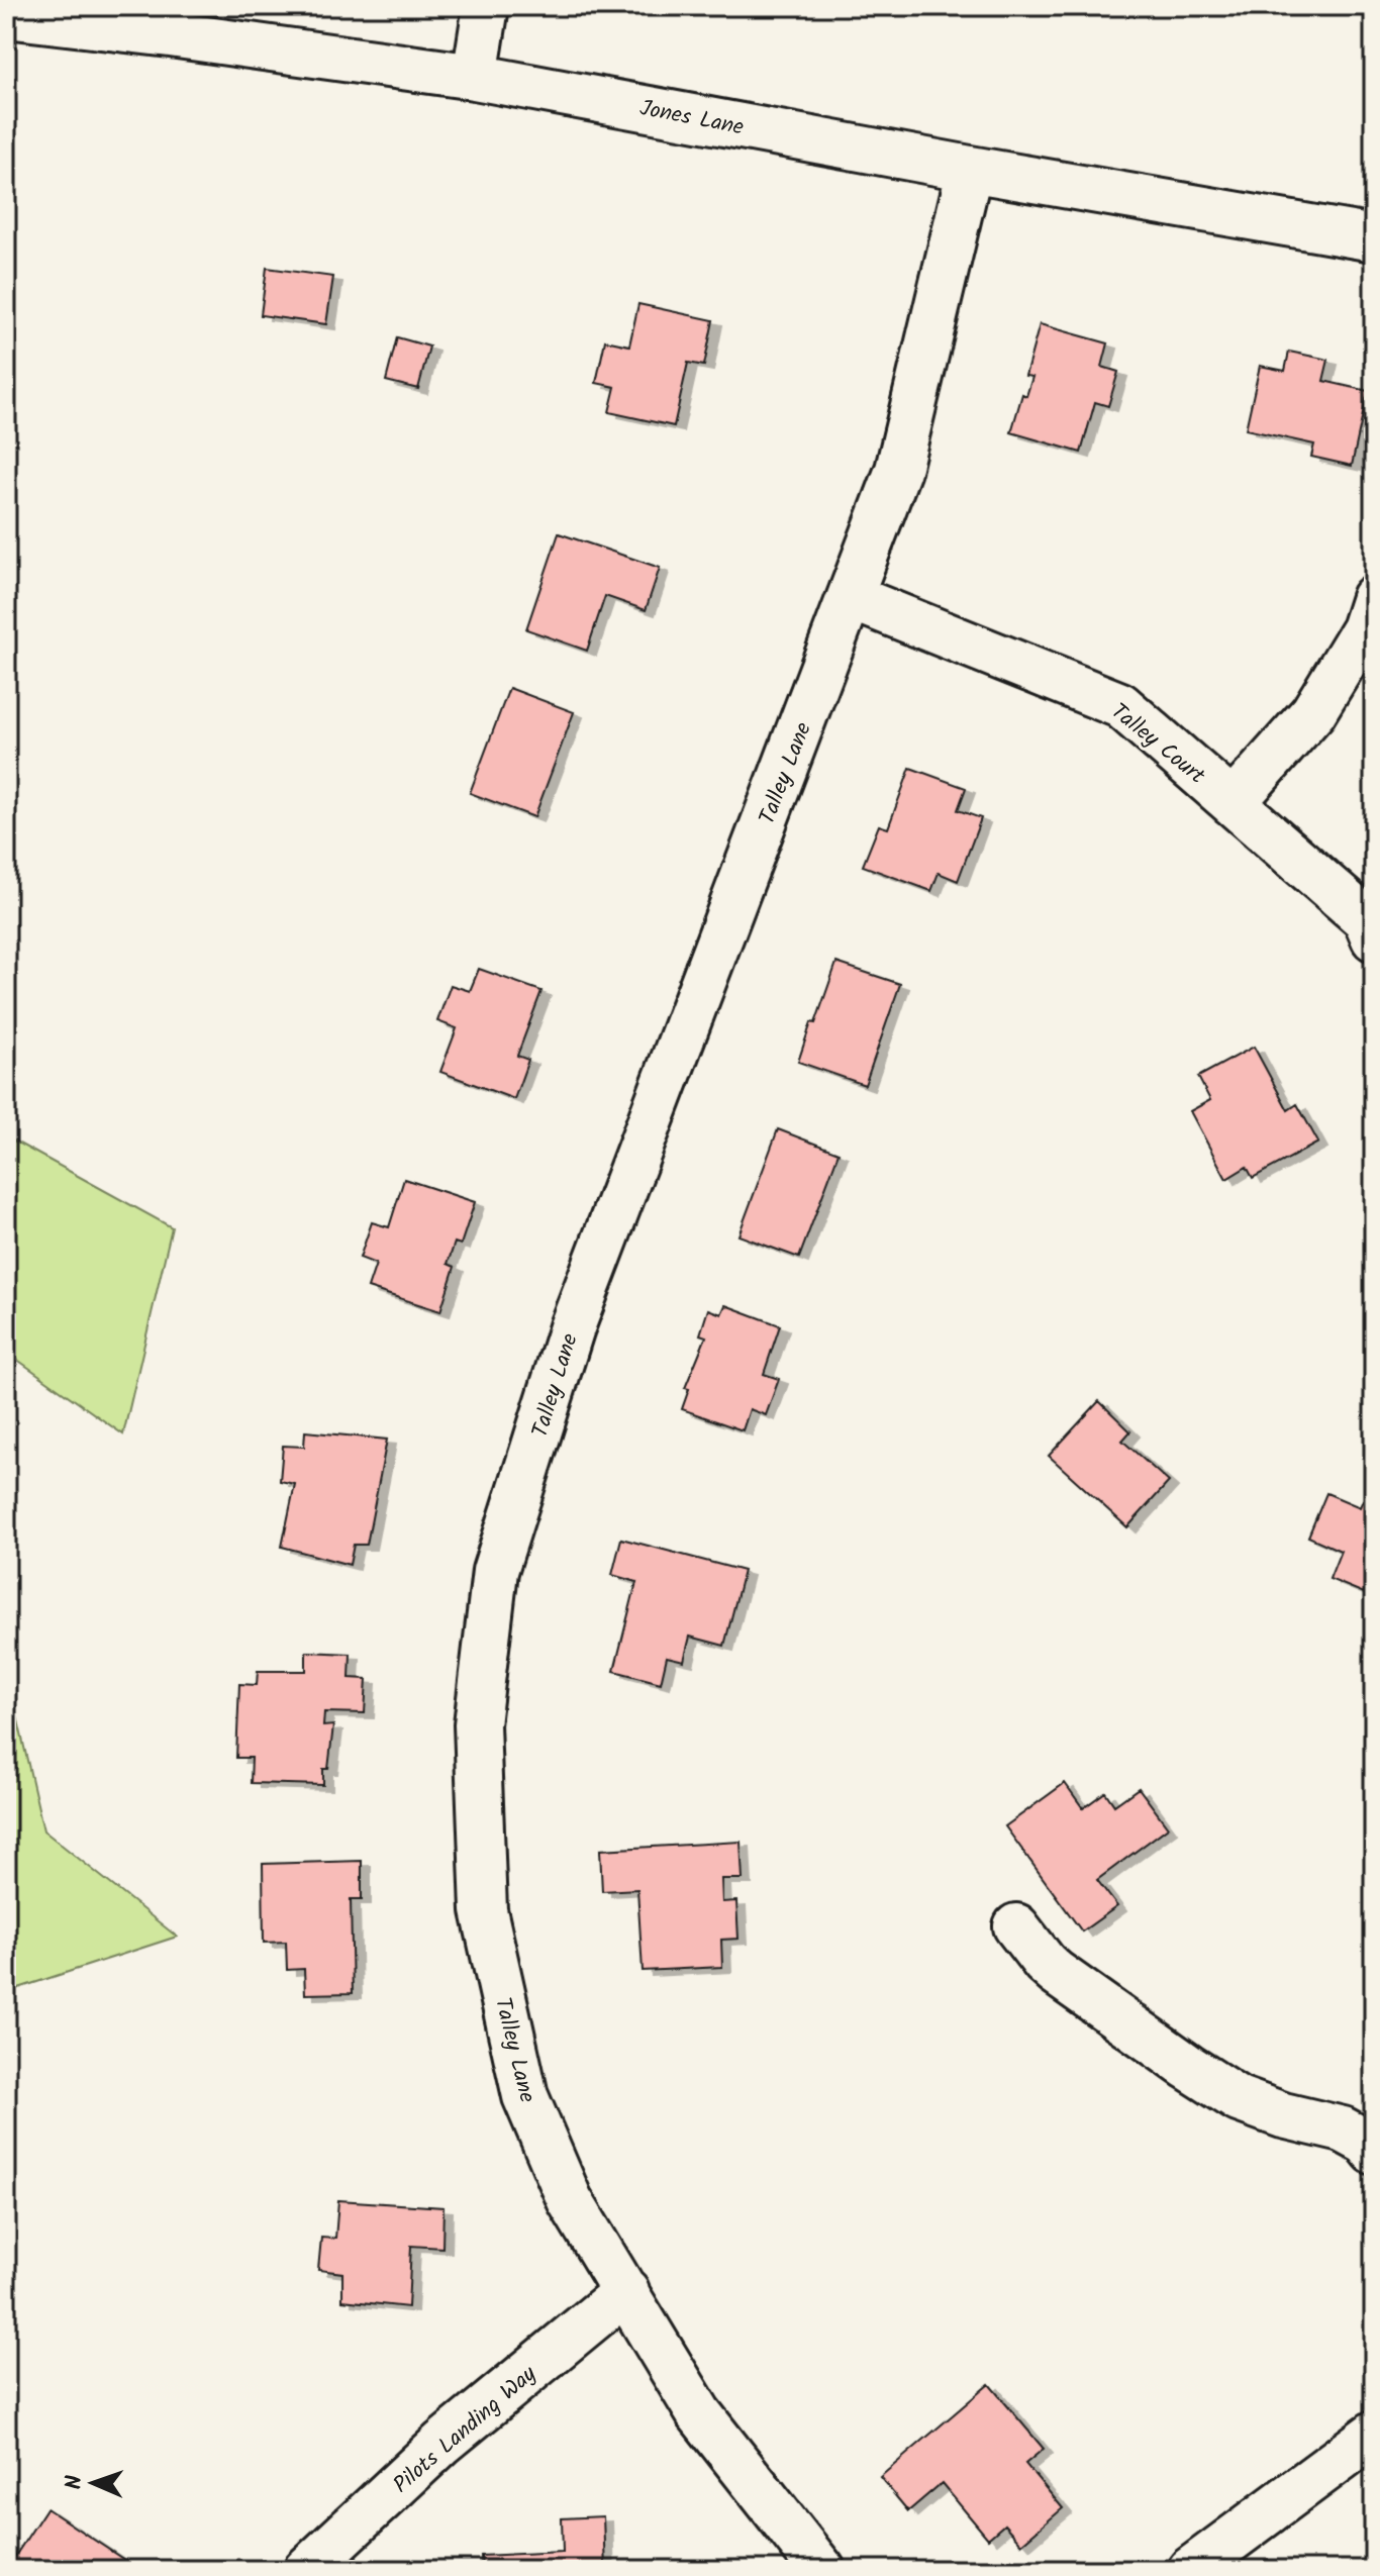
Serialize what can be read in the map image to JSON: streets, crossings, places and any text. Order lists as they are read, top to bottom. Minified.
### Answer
{"streets":{"street":["Jones Lane","Talley Court","Talley Lane","Pilots Landing Way"]},"crossings":[["Jones Lane","Talley Lane"],["Talley Court","Talley Lane"],["Talley Lane","Pilots Landing Way"]],"north":"left"}
